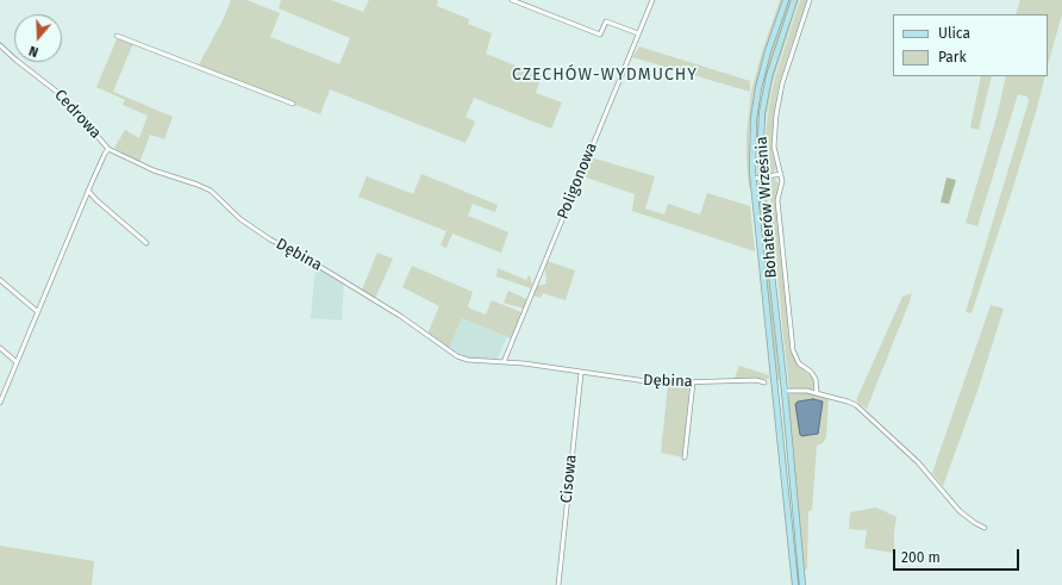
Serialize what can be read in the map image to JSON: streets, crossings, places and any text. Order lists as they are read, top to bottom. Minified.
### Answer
{"streets":{"main road":["Bohaterów Września"],"street":["Cedrowa","Poligonowa","Dębina","Cisowa"]},"crossings":[["Cedrowa","Dębina"],["Poligonowa","Dębina"],["Dębina","Cisowa"]],"districts":["CZECHÓW-WYDMUCHY"],"legend":["Ulica","Park"],"scale_bar":"200 m","north":"bottom"}
